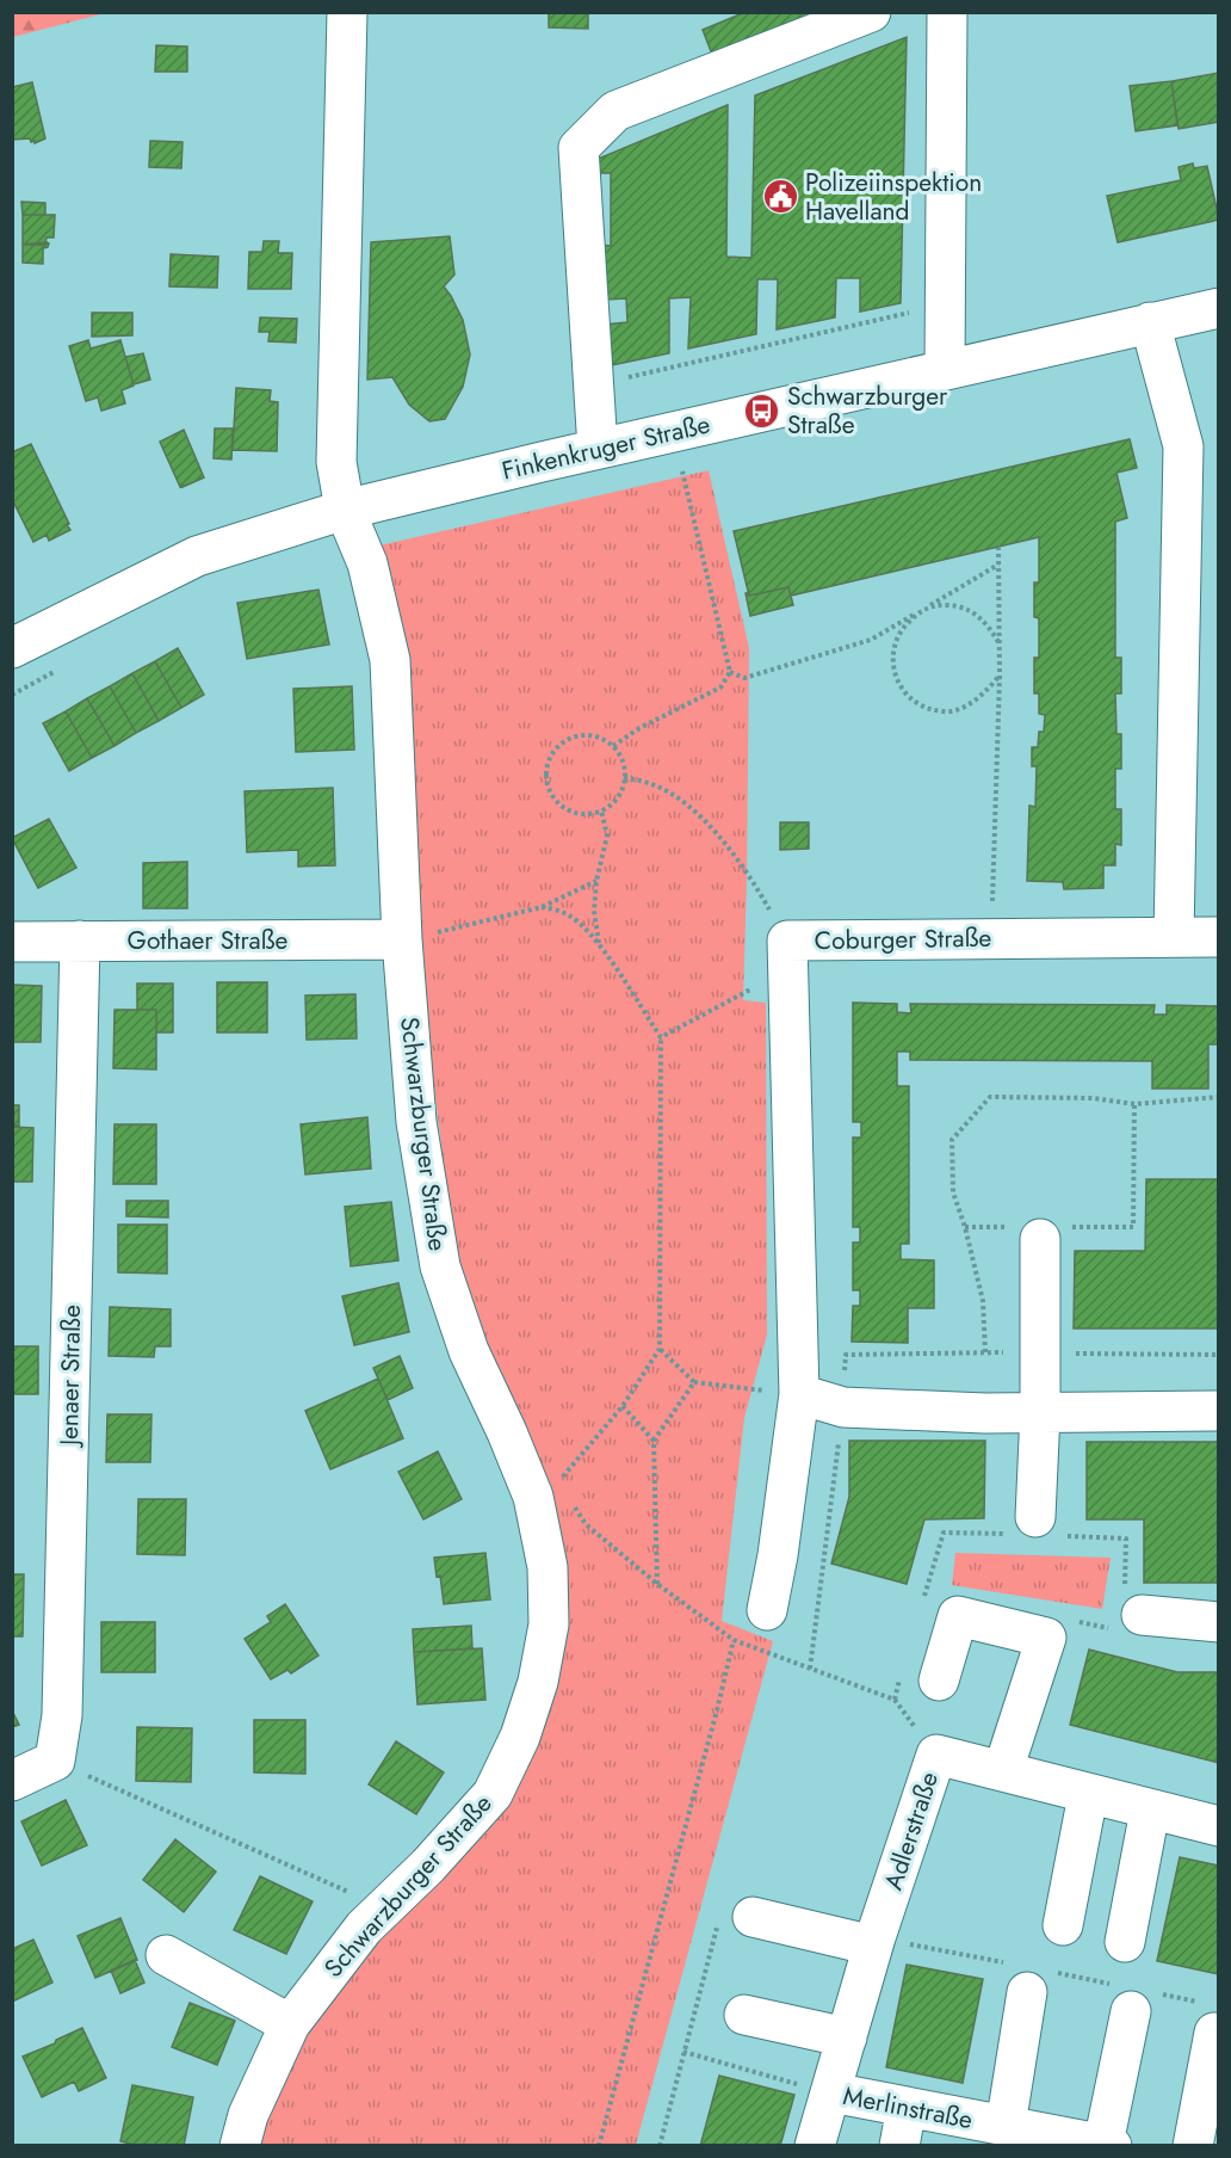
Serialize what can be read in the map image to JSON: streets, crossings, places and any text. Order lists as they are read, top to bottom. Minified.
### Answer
{"streets":{"street":["Finkenkruger Straße","Coburger Straße","Gothaer Straße","Schwarzburger Straße","Jenaer Straße","Adlerstraße","Merlinstraße"]},"crossings":[["Finkenkruger Straße","Schwarzburger Straße"],["Gothaer Straße","Schwarzburger Straße"],["Gothaer Straße","Jenaer Straße"],["Adlerstraße","Merlinstraße"]],"places":{"public building":["Polizeiinspektion Havelland"],"bus stop":["Schwarzburger Straße"]}}
